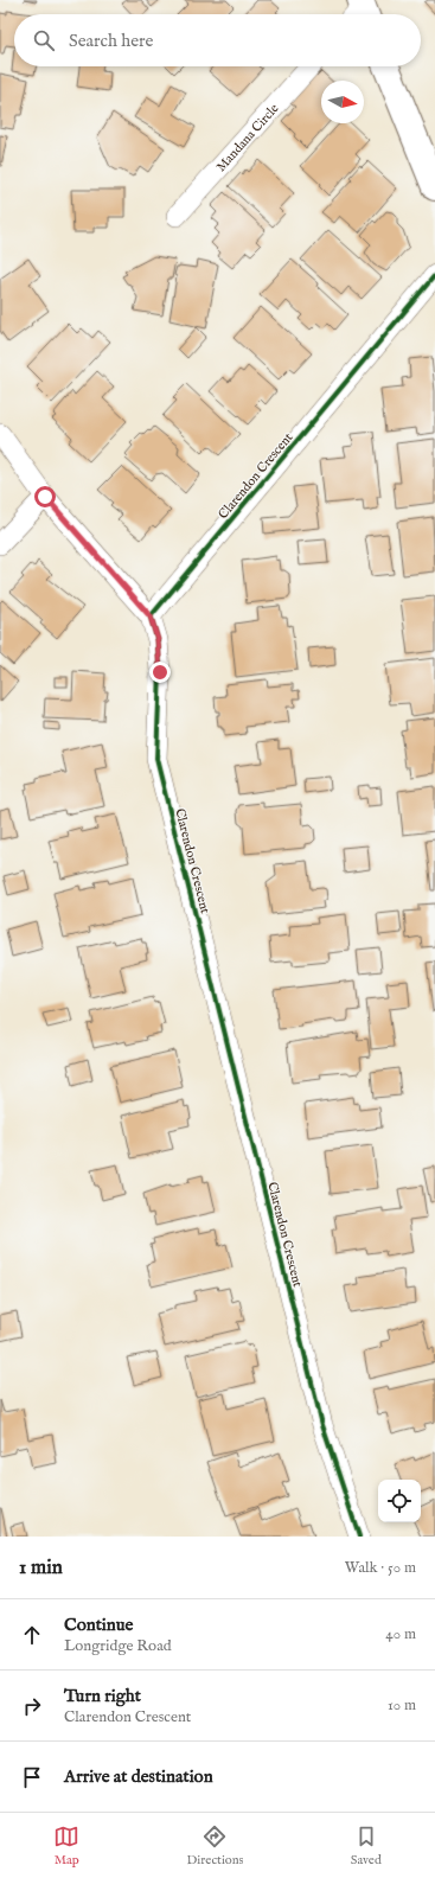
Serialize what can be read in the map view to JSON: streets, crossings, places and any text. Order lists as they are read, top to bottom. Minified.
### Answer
{"streets":{"street":["Mandana Circle","Clarendon Crescent"]},"north":"right","page":{"search":"Search here","heading":["1 min","Walk · 50 m"],"list":[["Continue","Longridge Road","40 m"],["Turn right","Clarendon Crescent","10 m"],"Arrive at destination"],"nav":["Map","Directions","Saved"]}}
